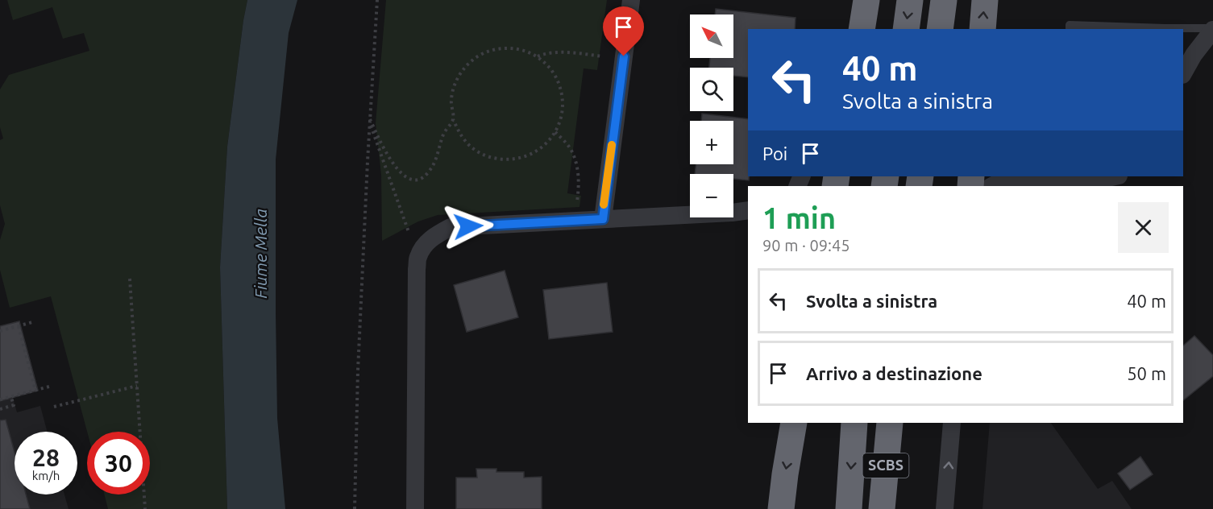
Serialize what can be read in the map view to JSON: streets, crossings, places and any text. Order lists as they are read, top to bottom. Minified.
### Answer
{"streets":{"highway":["SCBS"]},"water":["Fiume Mella"],"north":"top left","page":{"map_buttons":["+","−"],"turn":["40 m","Svolta a sinistra"],"then":"Poi","heading":["1 min","90 m · 09:45"],"list":[{"name":"Svolta a sinistra","value":"40 m"},{"name":"Arrivo a destinazione","value":"50 m"}],"speed":"28 km/h","limit":"30"}}
